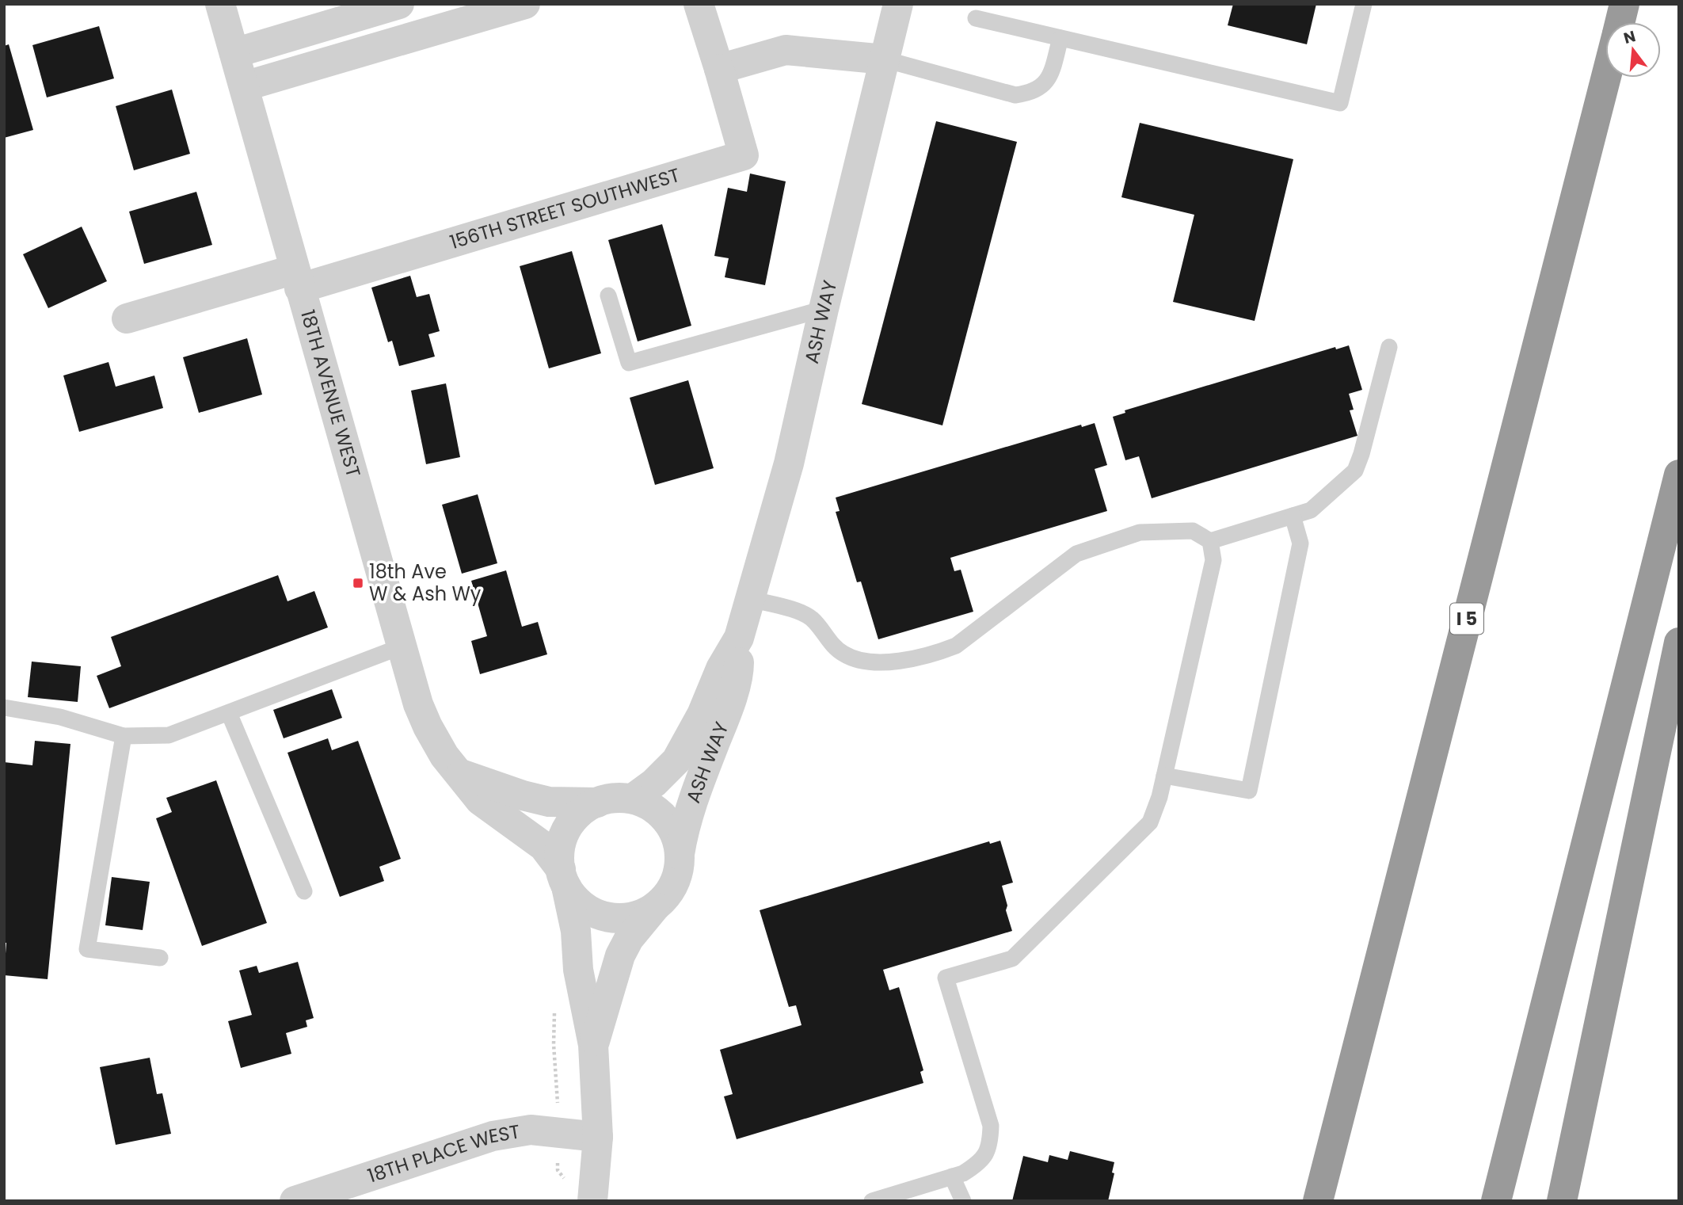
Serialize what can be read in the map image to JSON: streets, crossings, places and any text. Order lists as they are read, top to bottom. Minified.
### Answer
{"streets":{"highway":["I 5"],"street":["156TH STREET SOUTHWEST","ASH WAY","18TH AVENUE WEST","18TH PLACE WEST"]},"crossings":[["156TH STREET SOUTHWEST","18TH AVENUE WEST"],["ASH WAY","18TH AVENUE WEST"]],"places":{"transit":["18th Ave W & Ash Wy"]},"north":"top"}
